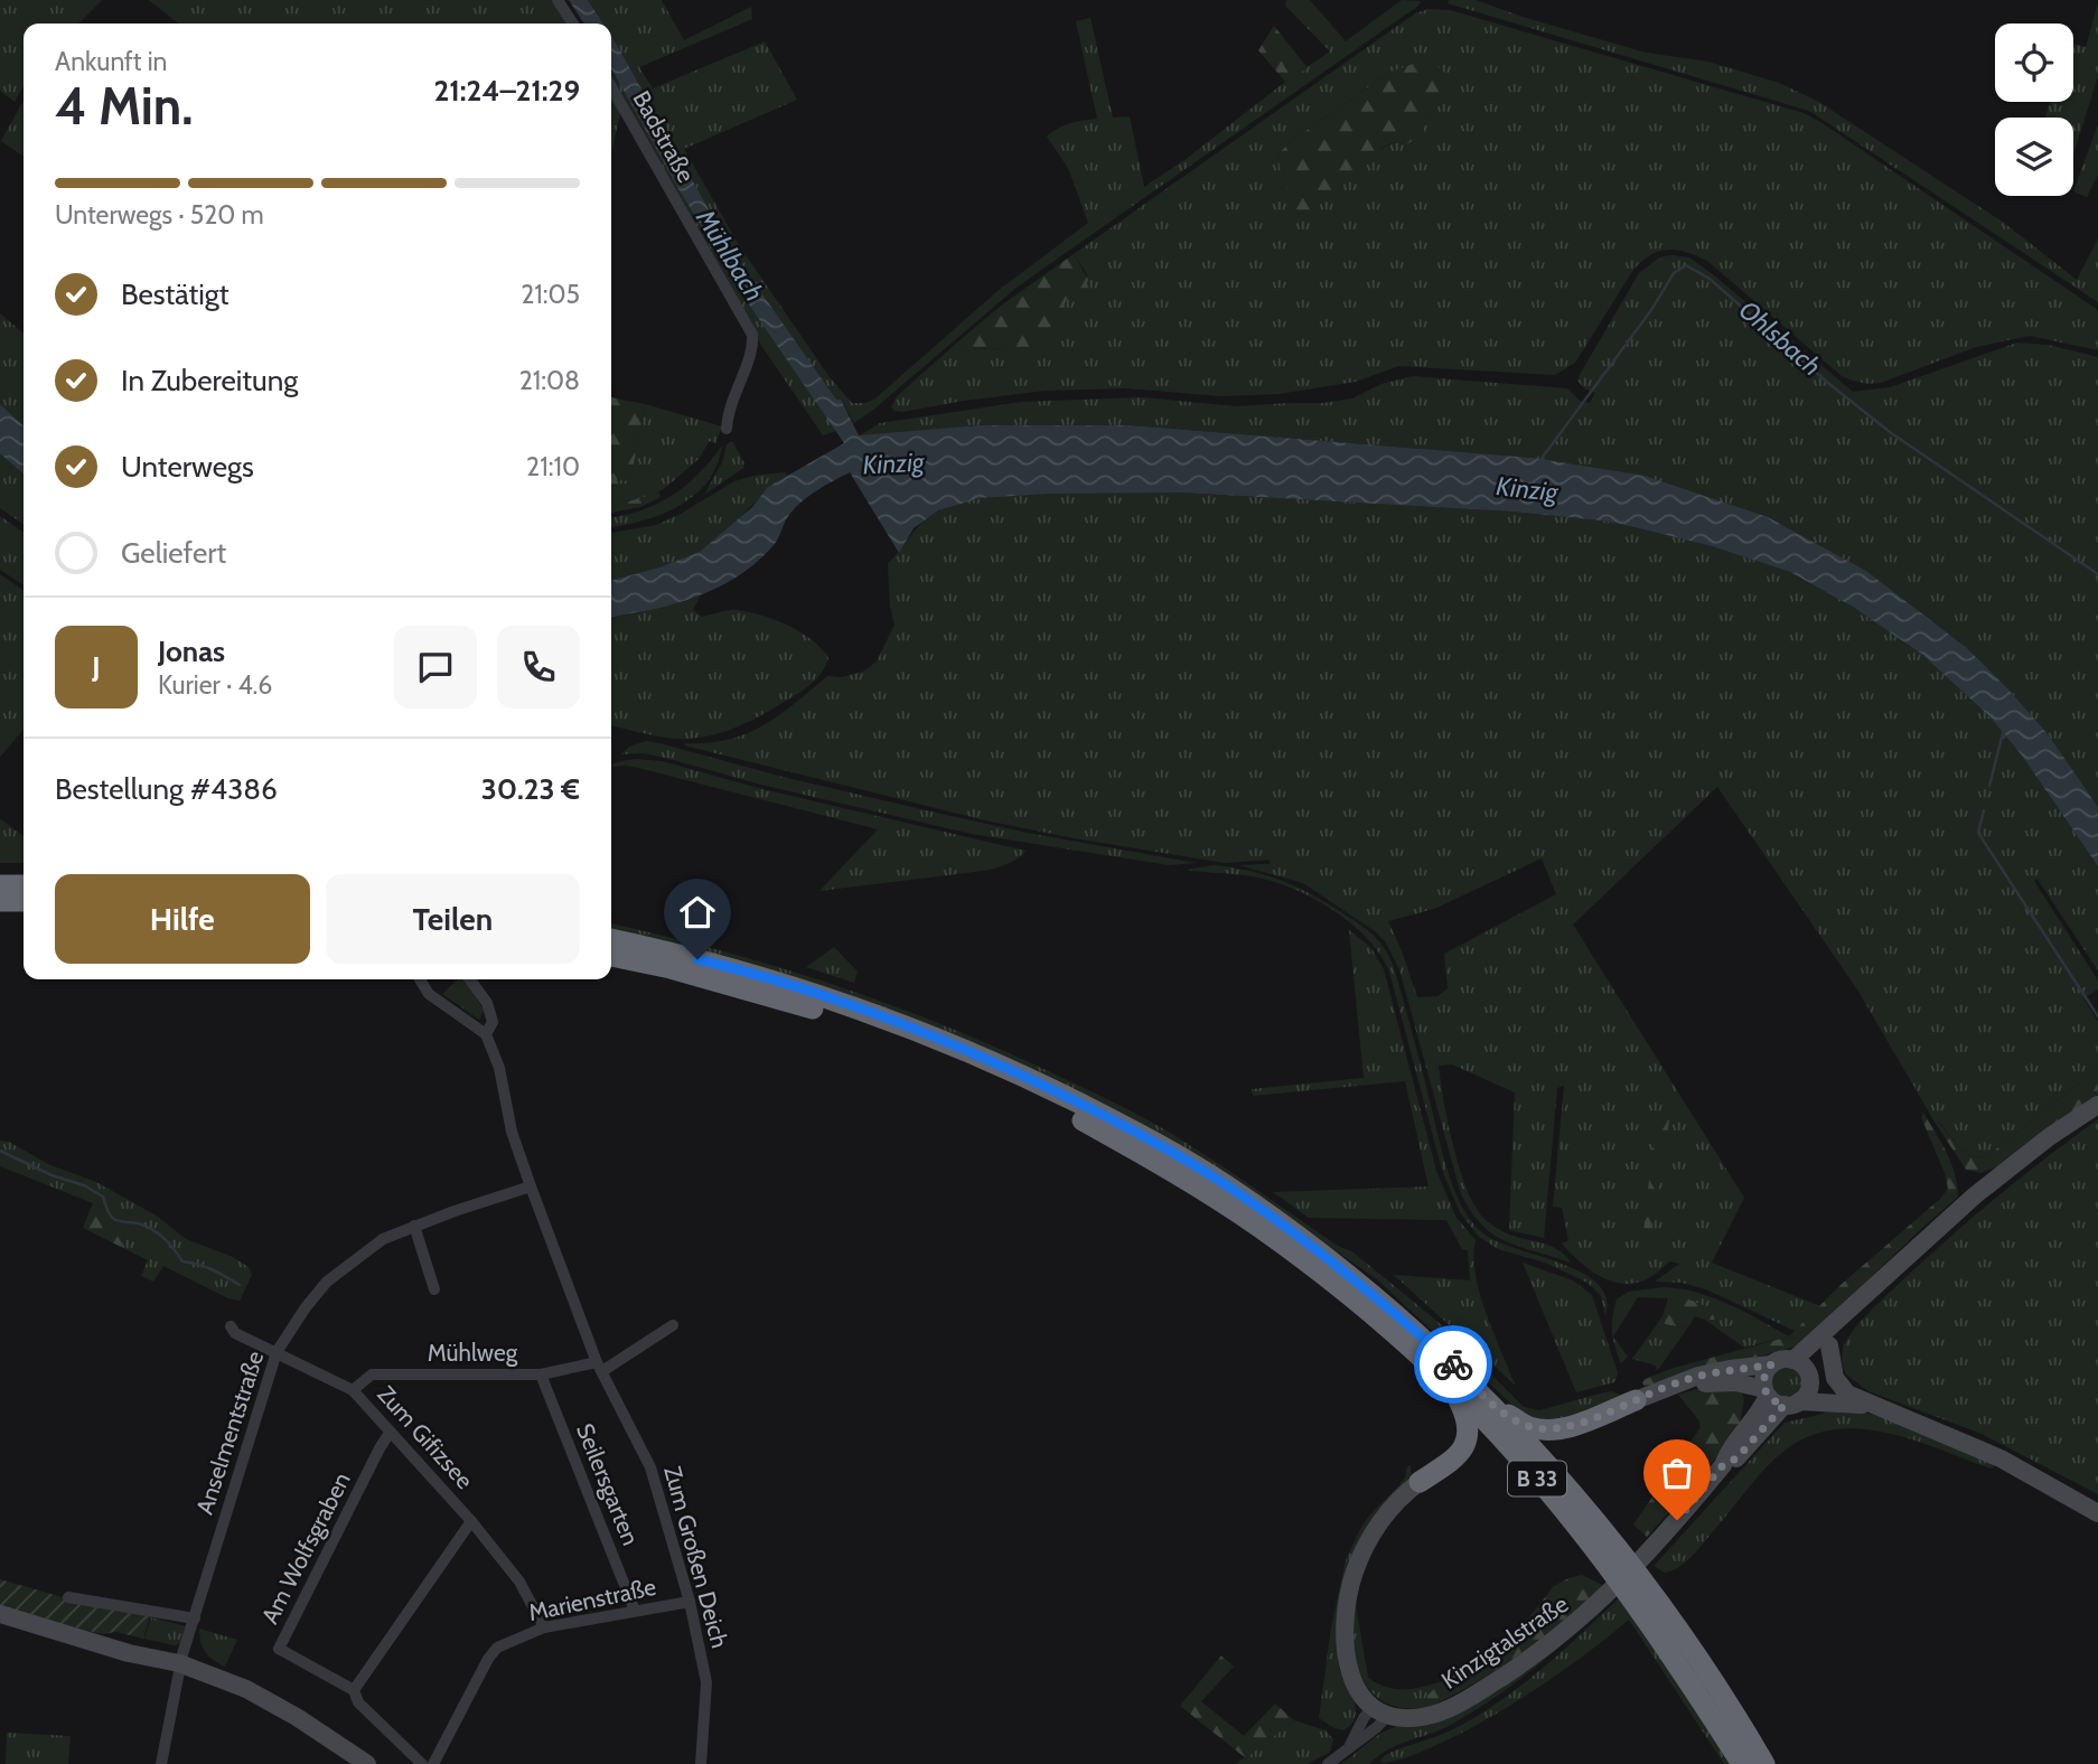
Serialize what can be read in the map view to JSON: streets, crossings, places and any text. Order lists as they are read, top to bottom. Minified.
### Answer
{"streets":{"highway":["B 33"],"street":["Badstraße","Mühlweg","Anselmentstraße","Zum Gifizsee","Seilersgarten","Am Wolfsgraben","Zum Großen Deich","Marienstraße","Kinzigtalstraße"]},"crossings":[["Mühlweg","Zum Gifizsee"],["Mühlweg","Seilersgarten"],["Mühlweg","Zum Großen Deich"],["Anselmentstraße","Zum Gifizsee"],["Anselmentstraße","Zum Großen Deich"],["Zum Gifizsee","Am Wolfsgraben"],["Zum Gifizsee","Marienstraße"],["Seilersgarten","Marienstraße"],["Zum Großen Deich","Marienstraße"]],"water":["Mühlbach","Ohlsbach","Kinzig"],"page":{"heading":["4 Min.","Ankunft in","21:24–21:29"],"panel":["Jonas","Kurier · 4.6","Bestellung #4386","30.23 €"],"bar":"Unterwegs · 520 m","list":[["Bestätigt","21:05"],["In Zubereitung","21:08"],["Unterwegs","21:10"],"Geliefert"],"round":"J","buttons":["Hilfe","Teilen"]}}
